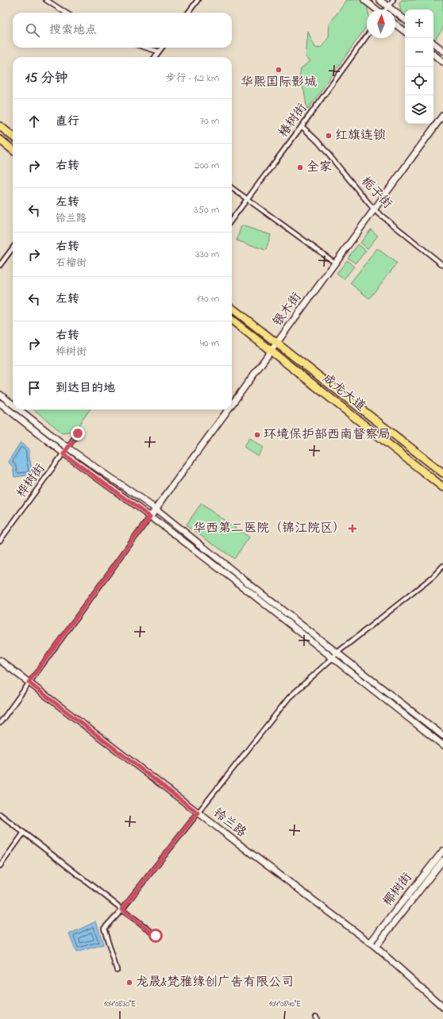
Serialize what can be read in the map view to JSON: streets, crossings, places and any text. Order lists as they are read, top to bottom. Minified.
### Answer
{"streets":{"highway":["成龙大道"],"street":["椿树街","栀子街","银木街","桦树街","铃兰路","椰树街"]},"crossings":[["椿树街","栀子街"],["栀子街","银木街"],["银木街","成龙大道"],["铃兰路","椰树街"]],"places":{"other":["华熙国际影城","红旗连锁","全家","环境保护部西南督察局","龙晟&梵雅缘创广告有限公司"],"health":["华西第二医院（锦江院区）"]},"north":"top","page":{"map_buttons":["+","−"],"search":"搜索地点","heading":["15 分钟","步行 · 1.2 km"],"list":[["直行","70 m"],["右转","200 m"],["左转","铃兰路","350 m"],["右转","石榴街","330 m"],["左转","170 m"],["右转","桦树街","40 m"],"到达目的地"]},"coordinates":["104°08'30\"E","104°08'40\"E"]}
